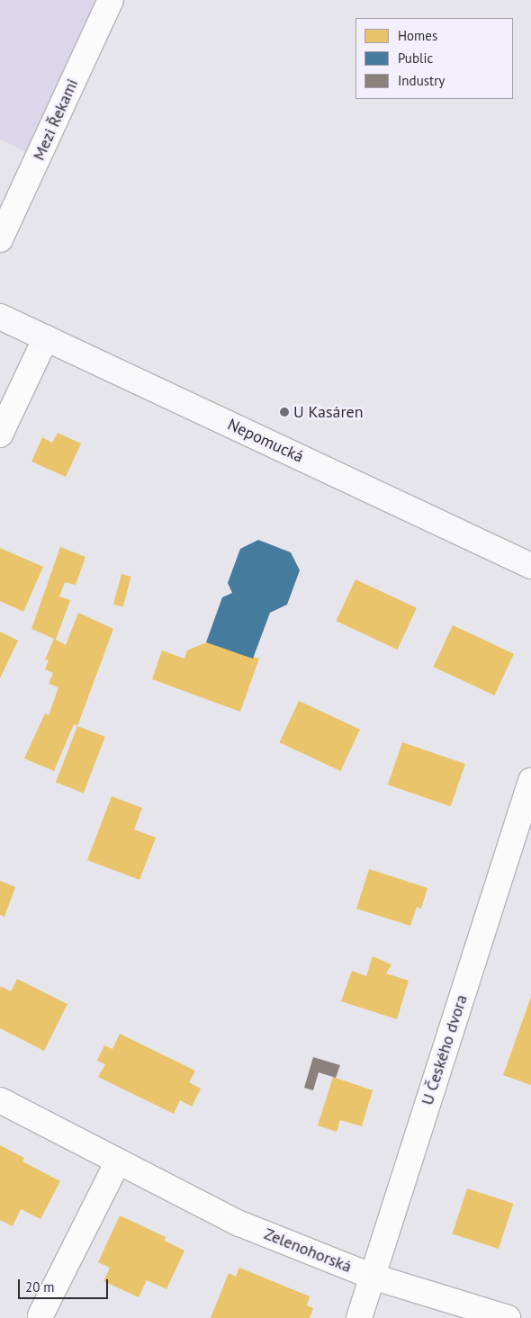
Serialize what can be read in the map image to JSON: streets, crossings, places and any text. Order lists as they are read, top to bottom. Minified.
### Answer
{"streets":{"street":["Mezi Řekami","Nepomucká","U Českého dvora","Zelenohorská"]},"crossings":[["U Českého dvora","Zelenohorská"]],"places":["U Kasáren"],"legend":["Homes","Public","Industry"],"scale_bar":"20 m"}
